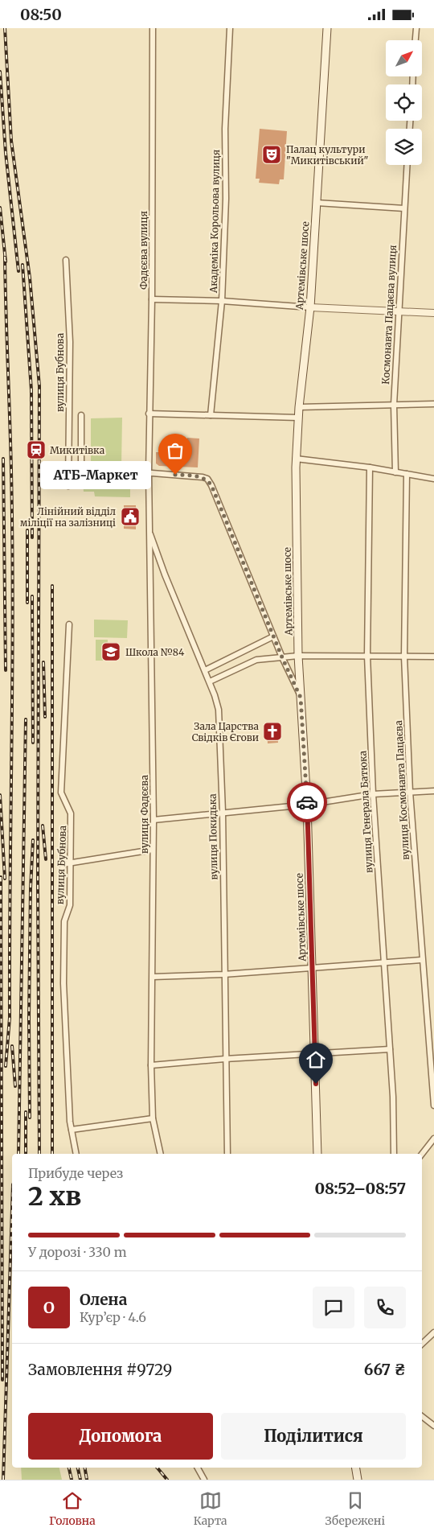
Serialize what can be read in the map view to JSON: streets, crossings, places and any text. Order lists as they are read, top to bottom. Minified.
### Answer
{"streets":{"main road":["Артемівське шосе"],"street":["Академіка Корольова вулиця","Фадєєва вулиця","Космонавта Пацаєва вулиця","вулиця Бубнова","вулиця Космонавта Пацаєва","вулиця Генерала Батюка","вулиця Фадєєва","вулиця Покидька"]},"crossings":[["Фадєєва вулиця","вулиця Фадєєва"],["вулиця Фадєєва","вулиця Покидька"]],"places":{"theatre":["Палац культури \"Микитівський\""],"station":["Микитівка"],"other":["АТБ-Маркет"],"public building":["Лінійний відділ міліції на залізниці"],"school or university":["Школа №84"],"church":["Зала Царства Свідків Єгови"]},"north":"top right","page":{"status":"08:50","bubble":"АТБ-Маркет","heading":["2 хв","Прибуде через","08:52–08:57"],"panel":["Олена","Кур’єр · 4.6","Замовлення #9729","667 ₴"],"bar":"У дорозі · 330 m","round":"О","buttons":["Допомога","Поділитися"],"tabs":["Головна","Карта","Збережені"]}}
